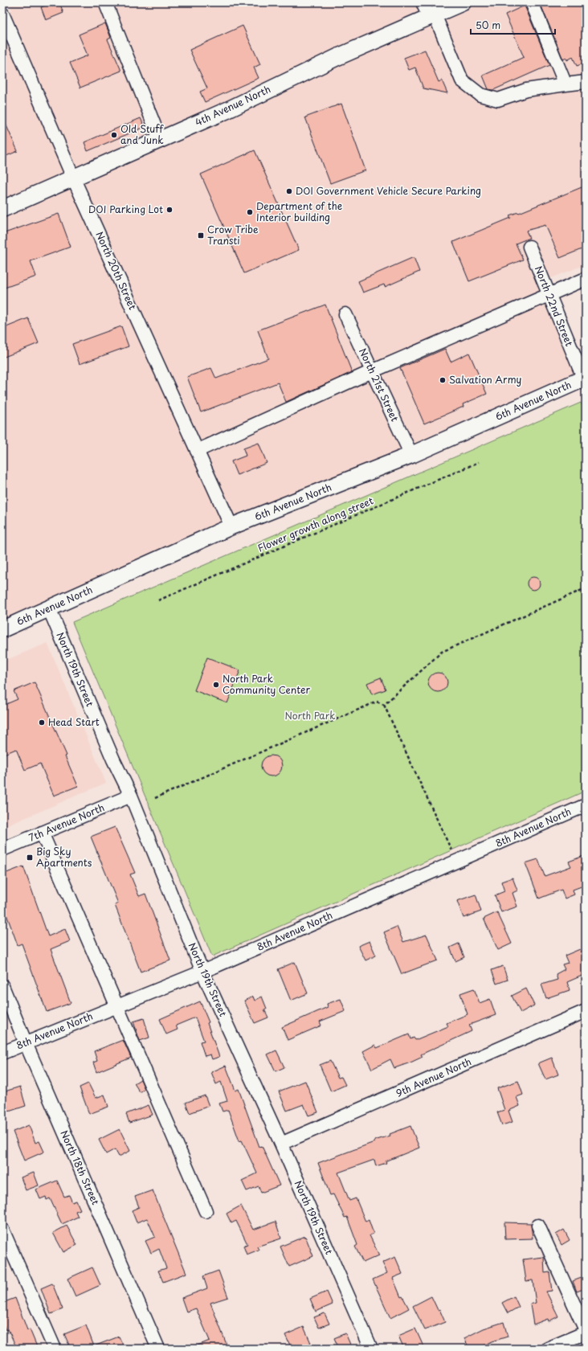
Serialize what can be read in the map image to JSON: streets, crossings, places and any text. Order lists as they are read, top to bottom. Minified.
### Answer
{"streets":{"main road":["4th Avenue North","6th Avenue North"],"street":["North 20th Street","North 22nd Street","North 21st Street","North 19th Street","7th Avenue North","8th Avenue North","9th Avenue North","North 18th Street"],"path":["Flower growth along street"]},"crossings":[["4th Avenue North","North 20th Street"],["North 20th Street","6th Avenue North"],["North 22nd Street","6th Avenue North"],["North 21st Street","6th Avenue North"],["6th Avenue North","North 19th Street"],["North 19th Street","7th Avenue North"],["North 19th Street","8th Avenue North"],["North 19th Street","9th Avenue North"],["8th Avenue North","North 18th Street"]],"parks":["North Park"],"places":{"other":["Old Stuff and Junk","DOI Government Vehicle Secure Parking","DOI Parking Lot","Department of the Interior building","Salvation Army","North Park Community Center","Head Start"],"transit":["Crow Tribe Transti","Big Sky Apartments"]},"scale_bar":"50 m"}
